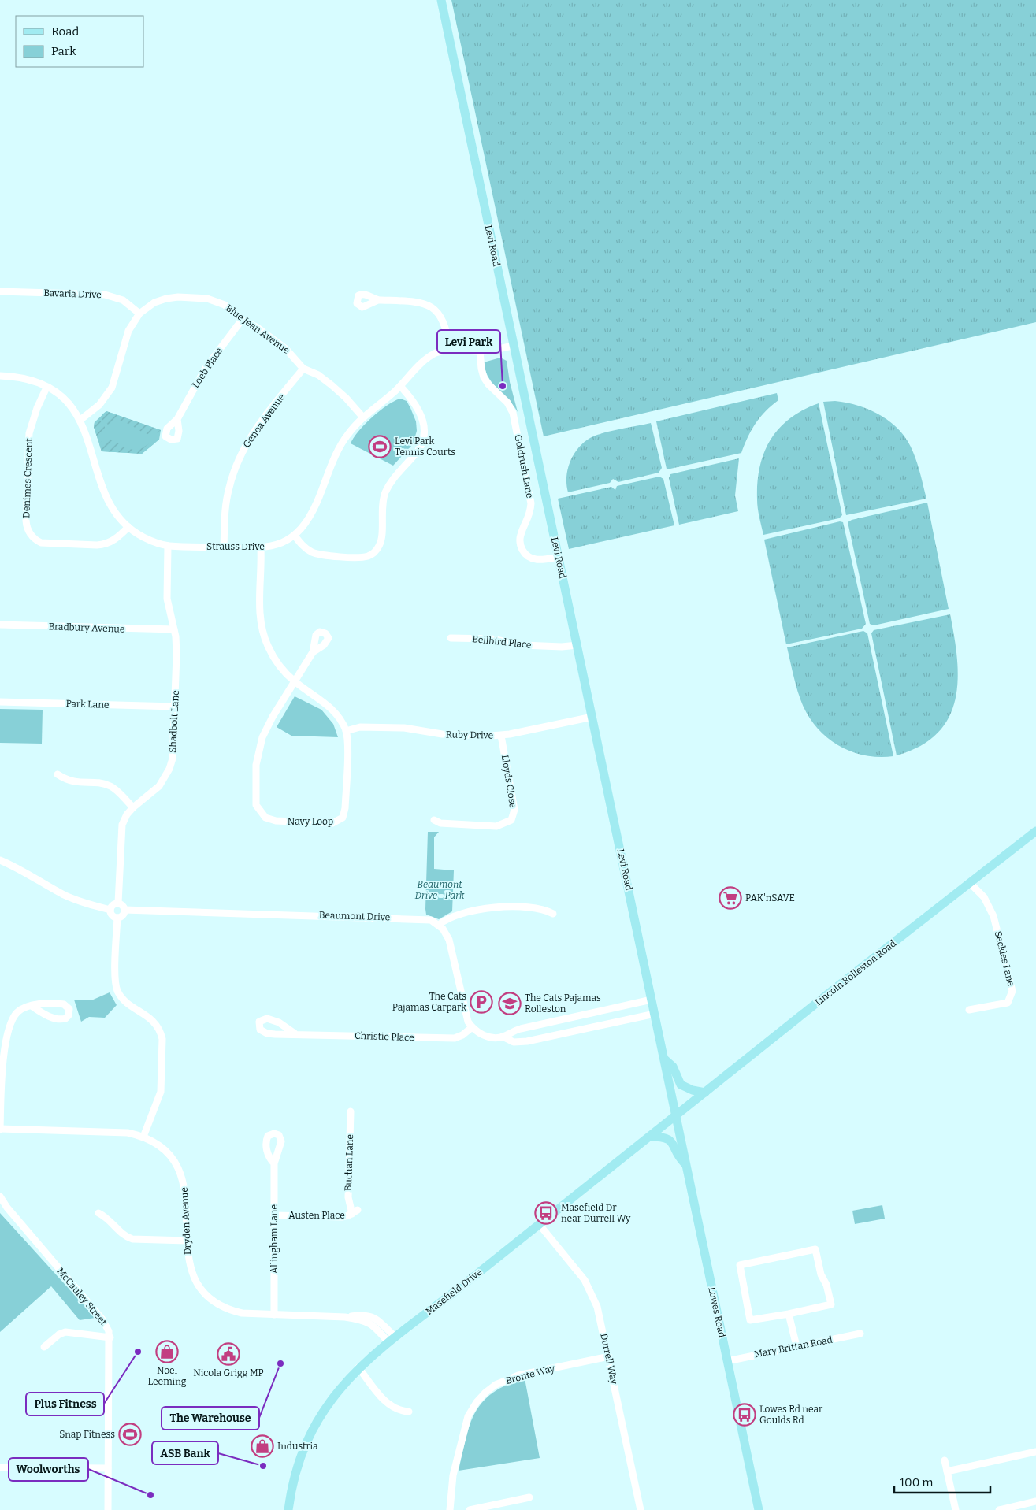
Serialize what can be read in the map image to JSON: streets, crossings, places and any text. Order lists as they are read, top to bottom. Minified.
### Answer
{"streets":{"main road":["Levi Road","Lincoln Rolleston Road","Masefield Drive","Lowes Road"],"street":["Bavaria Drive","Blue Jean Avenue","Loeb Place","Genoa Avenue","Goldrush Lane","Denimes Crescent","Strauss Drive","Bradbury Avenue","Bellbird Place","Park Lane","Shadbolt Lane","Ruby Drive","Lloyds Close","Navy Loop","Beaumont Drive","Seckles Lane","Christie Place","Buchan Lane","Austen Place","Dryden Avenue","Allingham Lane","McCauley Street","Mary Brittan Road","Durrell Way","Bronte Way"]},"crossings":[["Levi Road","Goldrush Lane"],["Levi Road","Strauss Drive"],["Levi Road","Bellbird Place"],["Levi Road","Ruby Drive"],["Levi Road","Lincoln Rolleston Road"],["Levi Road","Masefield Drive"],["Levi Road","Lowes Road"],["Bavaria Drive","Blue Jean Avenue"],["Blue Jean Avenue","Loeb Place"],["Blue Jean Avenue","Genoa Avenue"],["Blue Jean Avenue","Strauss Drive"],["Genoa Avenue","Strauss Drive"],["Goldrush Lane","Strauss Drive"],["Denimes Crescent","Strauss Drive"],["Strauss Drive","Shadbolt Lane"],["Strauss Drive","Navy Loop"],["Bradbury Avenue","Shadbolt Lane"],["Park Lane","Shadbolt Lane"],["Shadbolt Lane","Beaumont Drive"],["Ruby Drive","Lloyds Close"],["Ruby Drive","Navy Loop"],["Seckles Lane","Lincoln Rolleston Road"],["Lincoln Rolleston Road","Masefield Drive"],["Lincoln Rolleston Road","Lowes Road"],["Buchan Lane","Austen Place"],["Austen Place","Allingham Lane"],["Dryden Avenue","Allingham Lane"],["Dryden Avenue","Masefield Drive"],["Masefield Drive","Lowes Road"],["Masefield Drive","Durrell Way"],["Lowes Road","Mary Brittan Road"],["Durrell Way","Bronte Way"]],"parks":["Beaumont Drive - Park"],"places":{"other":["Levi Park","Plus Fitness","The Warehouse","ASB Bank","Woolworths"],"sports":["Levi Park Tennis Courts","Snap Fitness"],"supermarket":["PAK'nSAVE"],"parking":["The Cats Pajamas Carpark"],"school or university":["The Cats Pajamas Rolleston"],"bus stop":["Masefield Dr near Durrell Wy","Lowes Rd near Goulds Rd"],"shop":["Noel Leeming","Industria"],"public building":["Nicola Grigg MP"]},"legend":["Road","Park"],"scale_bar":"100 m"}
